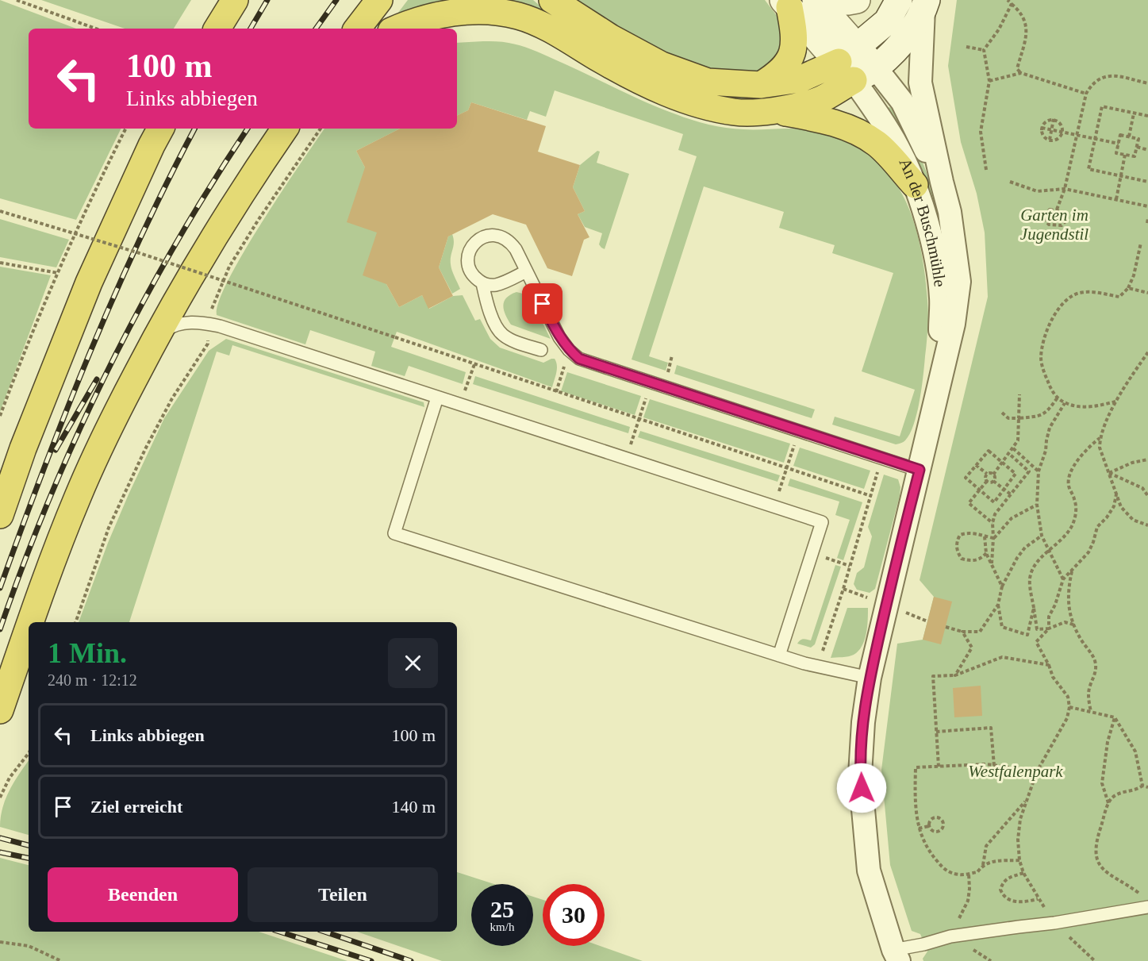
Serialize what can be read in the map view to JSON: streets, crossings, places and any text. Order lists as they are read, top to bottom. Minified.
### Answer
{"streets":{"street":["An der Buschmühle"]},"parks":["Garten im Jugendstil","Westfalenpark"],"page":{"turn":["100 m","Links abbiegen"],"heading":["1 Min.","240 m · 12:12"],"list":[{"name":"Links abbiegen","value":"100 m"},{"name":"Ziel erreicht","value":"140 m"}],"buttons":["Beenden","Teilen"],"speed":"25 km/h","limit":"30"}}
